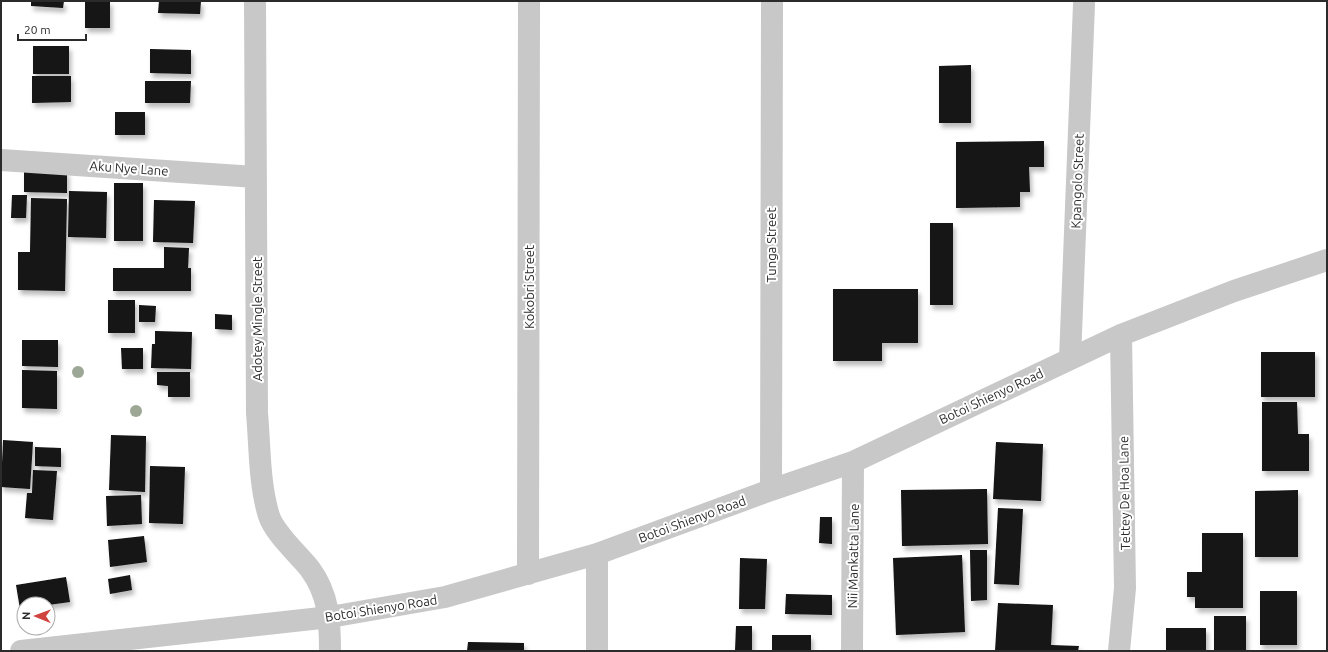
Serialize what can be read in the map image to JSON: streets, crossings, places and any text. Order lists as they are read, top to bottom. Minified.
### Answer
{"streets":{"street":["Aku Nye Lane","Kpangolo Street","Tunga Street","Kokobri Street","Adotey Mingle Street","Botoi Shienyo Road","Tettey De Hoa Lane","Nii Mankatta Lane"]},"crossings":[["Aku Nye Lane","Adotey Mingle Street"],["Kpangolo Street","Botoi Shienyo Road"],["Tunga Street","Botoi Shienyo Road"],["Kokobri Street","Botoi Shienyo Road"],["Adotey Mingle Street","Botoi Shienyo Road"],["Botoi Shienyo Road","Tettey De Hoa Lane"],["Botoi Shienyo Road","Nii Mankatta Lane"]],"scale_bar":"20 m","north":"left"}
